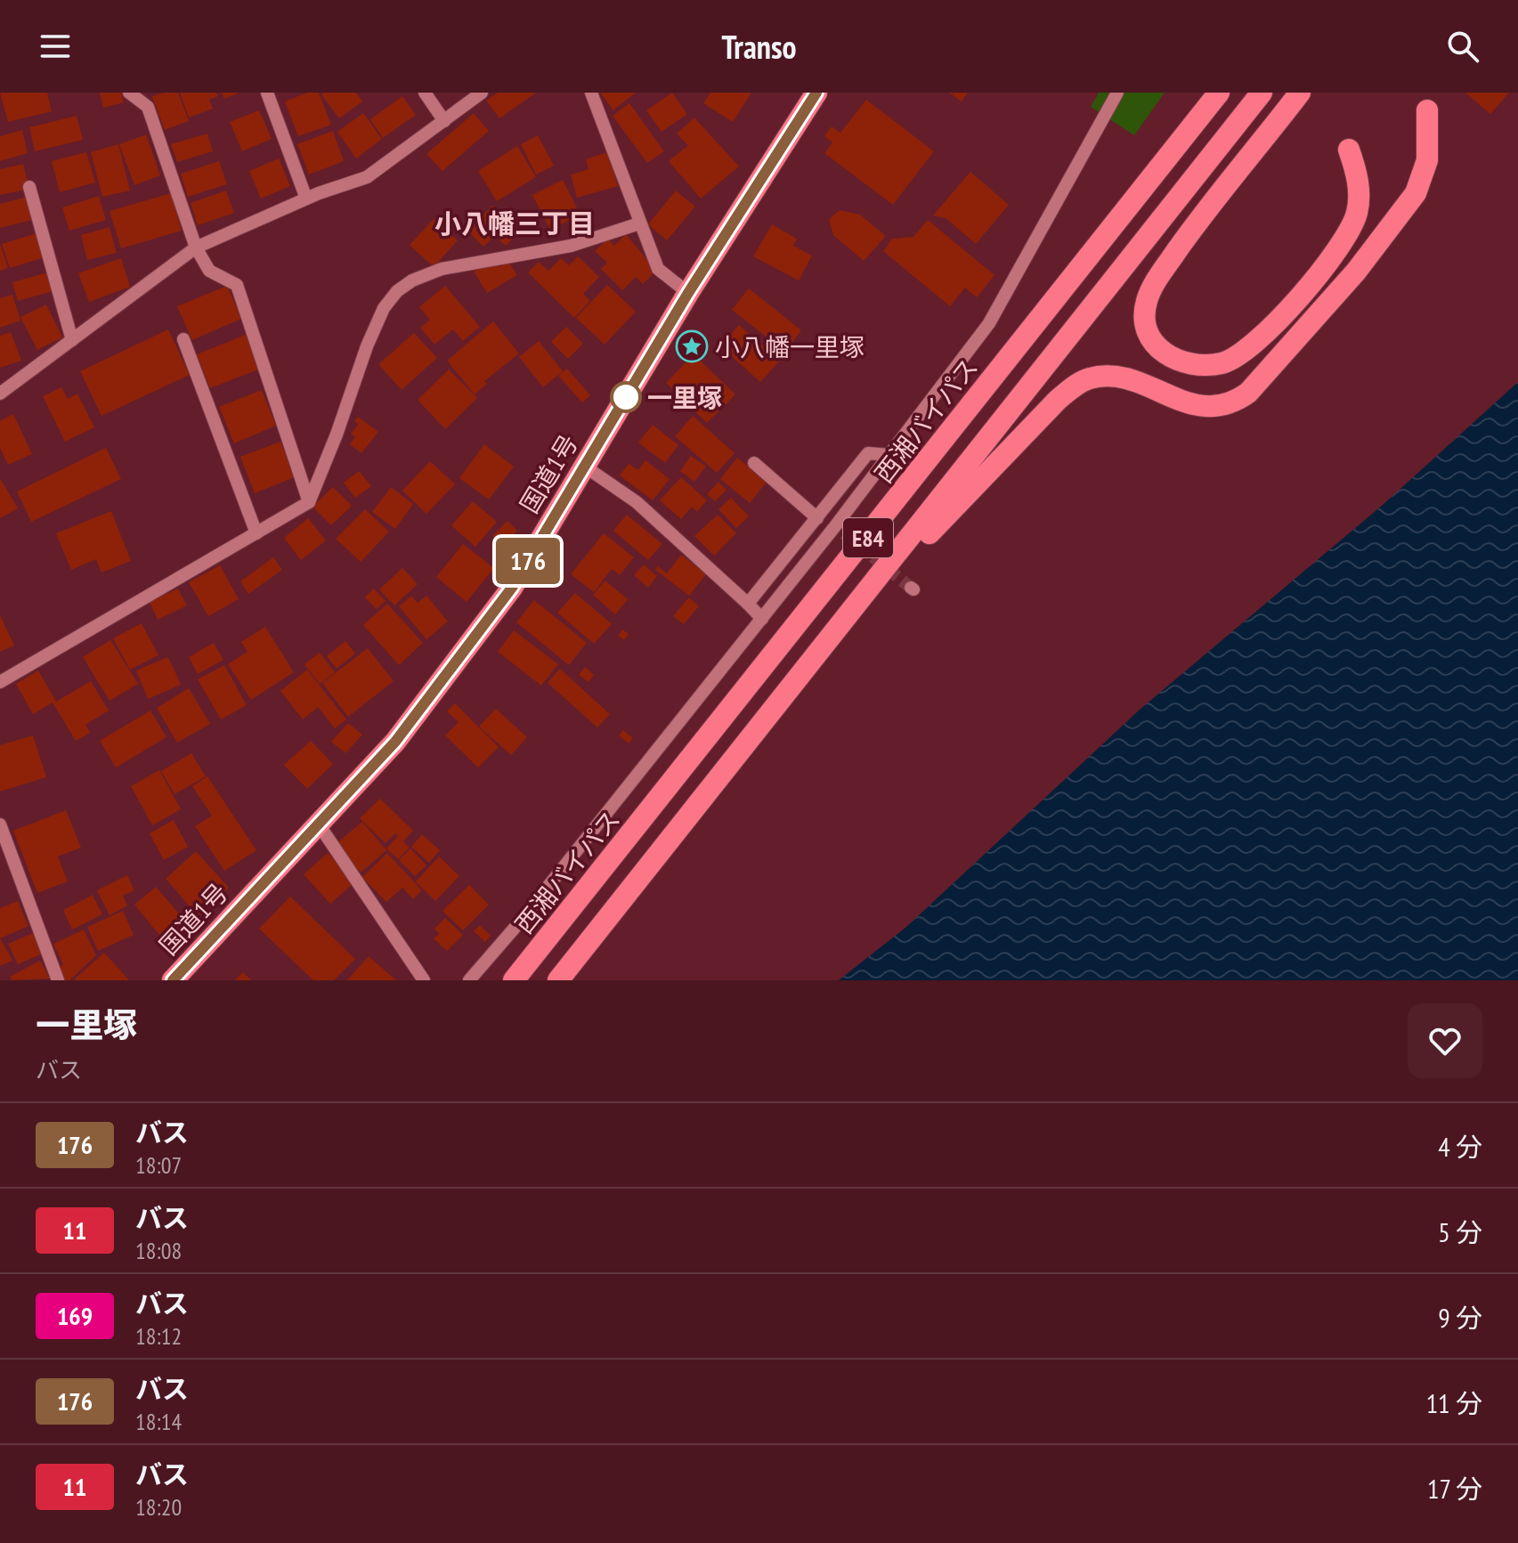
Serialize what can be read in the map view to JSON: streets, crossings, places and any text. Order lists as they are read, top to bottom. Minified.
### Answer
{"streets":{"highway":["西湘バイパス","国道1号","E84"]},"districts":["小八幡三丁目"],"places":{"place":["小八幡一里塚"],"other":["一里塚"]},"lines":["bus line 176"],"page":{"header":"Transo","on_map":"176","heading":["一里塚","バス"],"list":[{"mark":"176","name":"バス","note":"18:07","value":"4 分"},{"mark":"11","name":"バス","note":"18:08","value":"5 分"},{"mark":"169","name":"バス","note":"18:12","value":"9 分"},{"mark":"176","name":"バス","note":"18:14","value":"11 分"},{"mark":"11","name":"バス","note":"18:20","value":"17 分"}]}}
